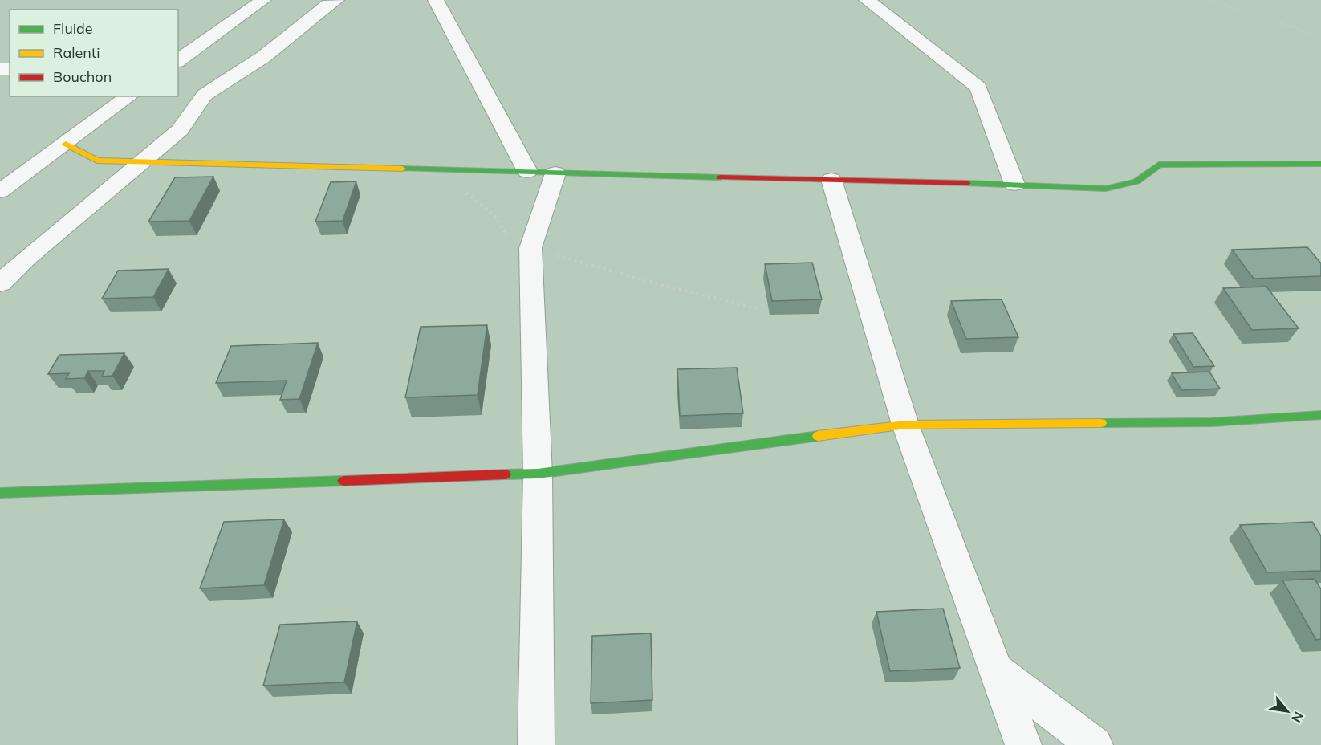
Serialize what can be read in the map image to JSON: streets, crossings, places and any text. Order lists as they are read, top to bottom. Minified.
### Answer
{"legend":["Fluide","Ralenti","Bouchon"],"north":"bottom right"}
